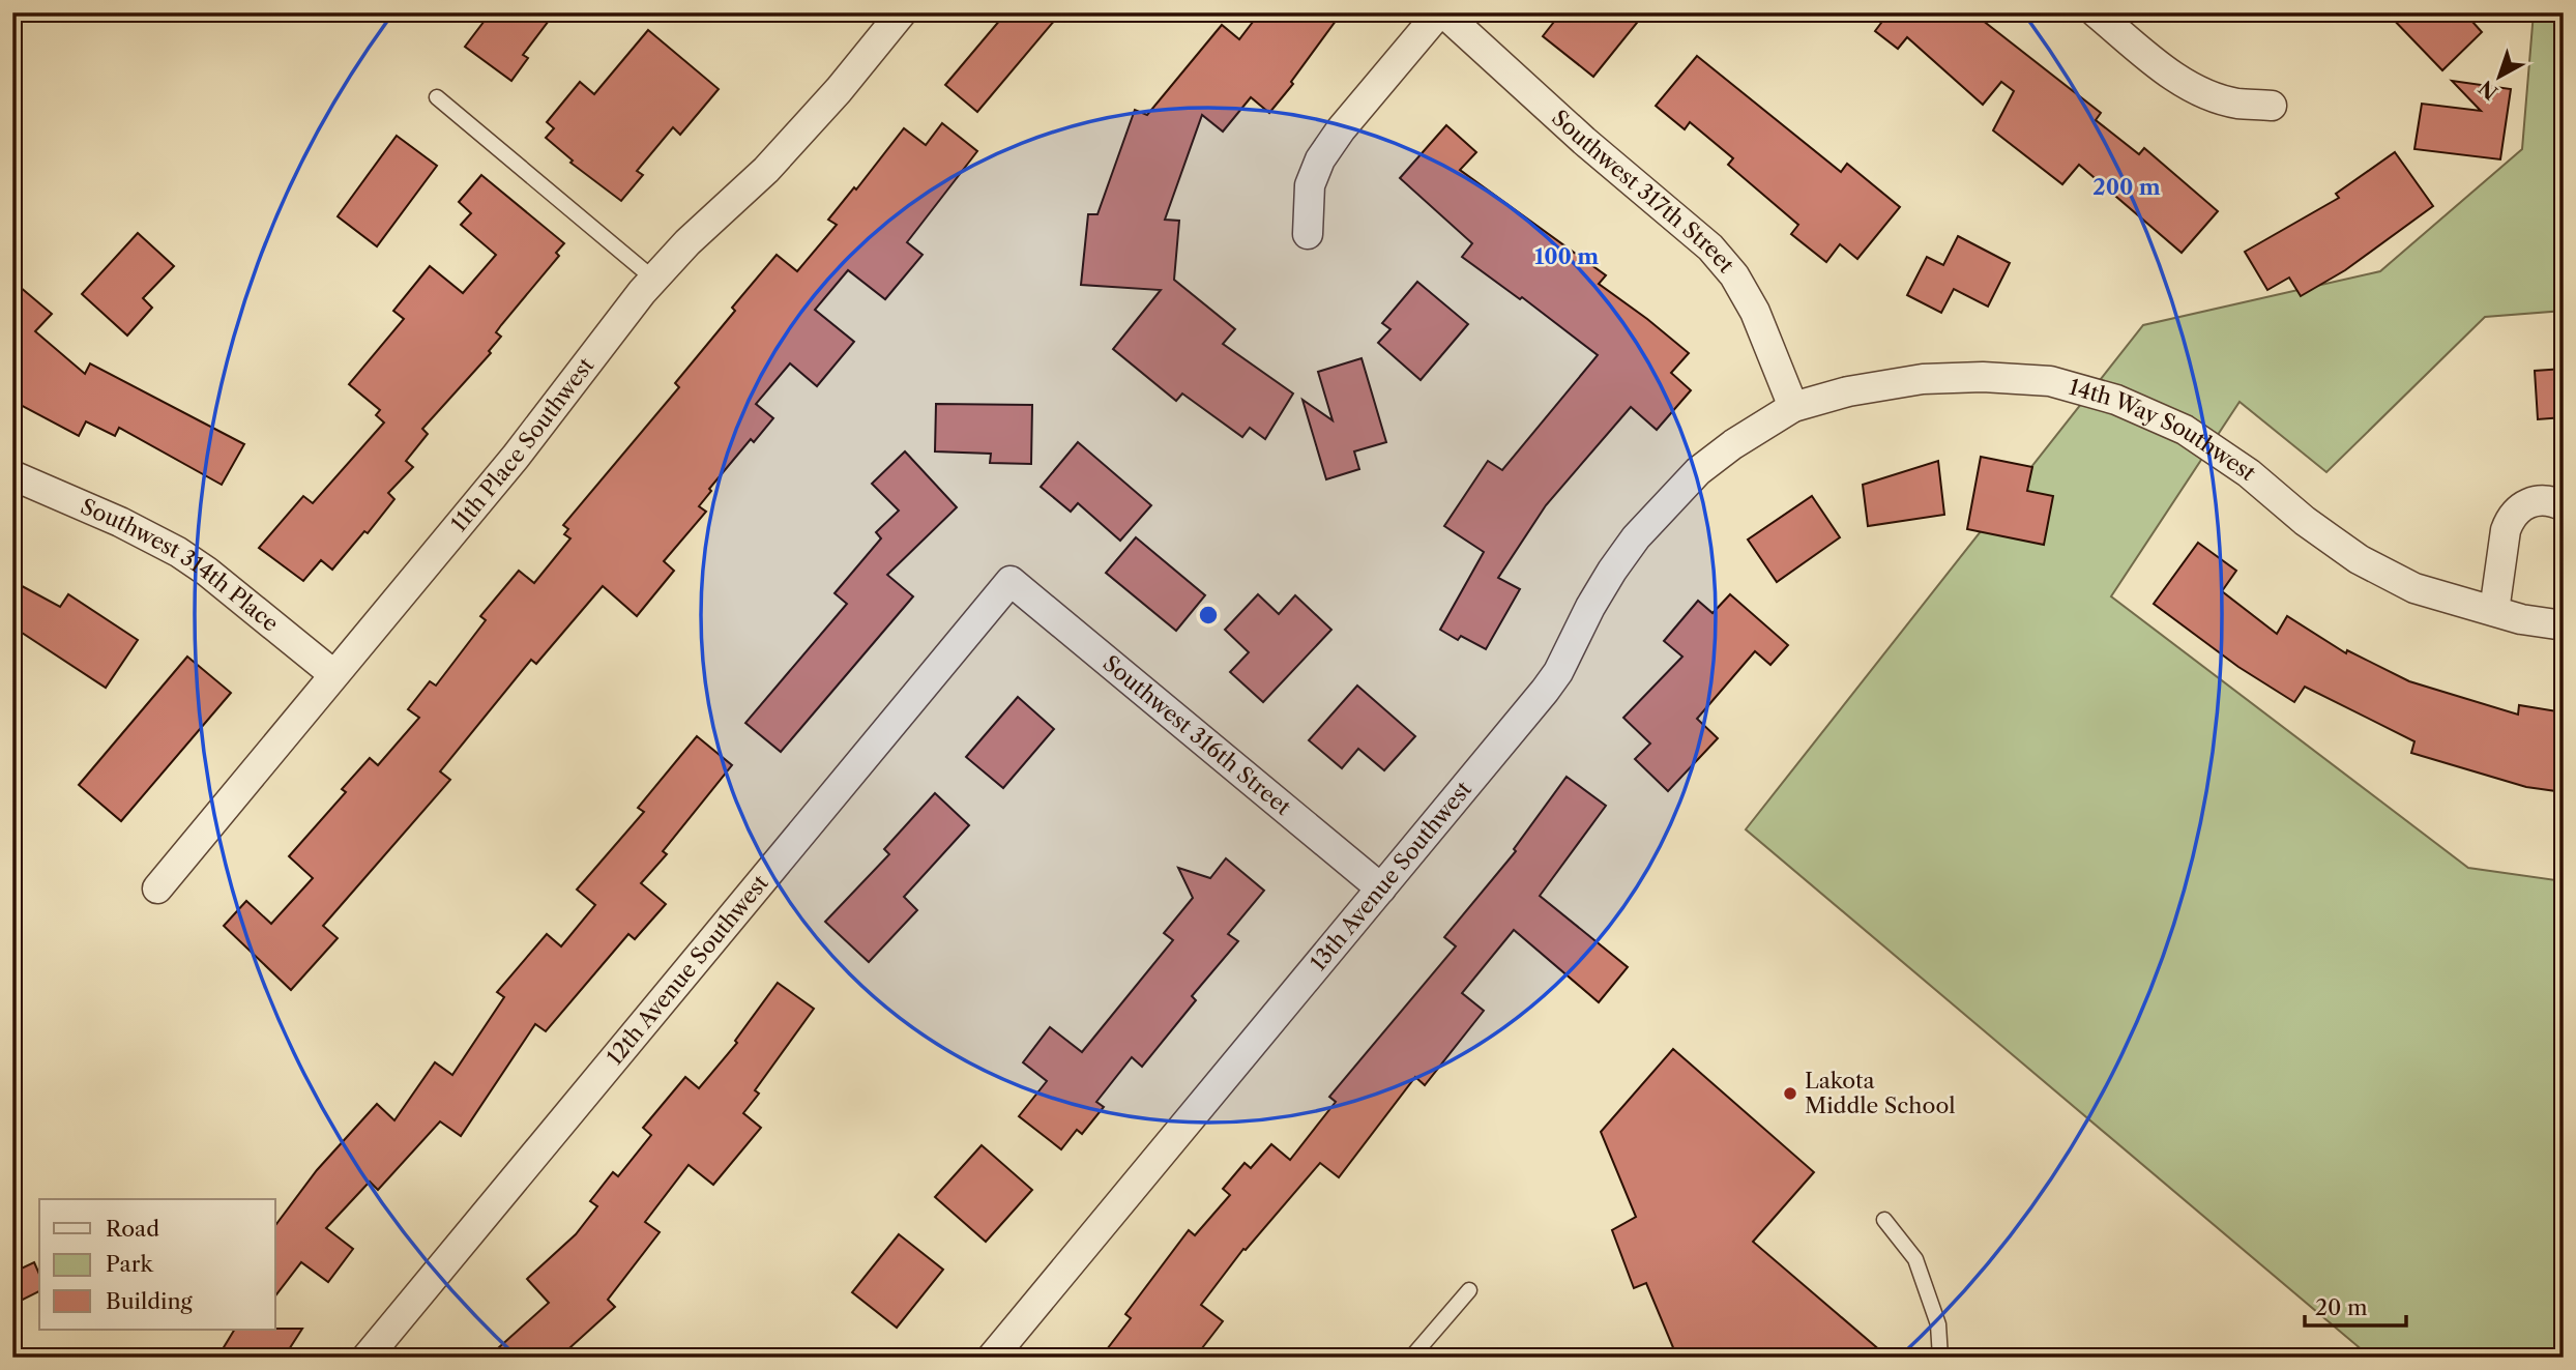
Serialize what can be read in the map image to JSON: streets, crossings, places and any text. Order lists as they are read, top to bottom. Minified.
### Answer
{"streets":{"street":["Southwest 317th Street","14th Way Southwest","11th Place Southwest","Southwest 314th Place","Southwest 316th Street","13th Avenue Southwest","12th Avenue Southwest"]},"crossings":[["Southwest 317th Street","14th Way Southwest"],["Southwest 317th Street","13th Avenue Southwest"],["14th Way Southwest","13th Avenue Southwest"],["11th Place Southwest","Southwest 314th Place"],["Southwest 316th Street","13th Avenue Southwest"],["Southwest 316th Street","12th Avenue Southwest"]],"places":["Lakota Middle School"],"legend":["Road","Park","Building"],"scale_bar":"20 m","north":"bottom left","rings":["200 m","100 m"]}
